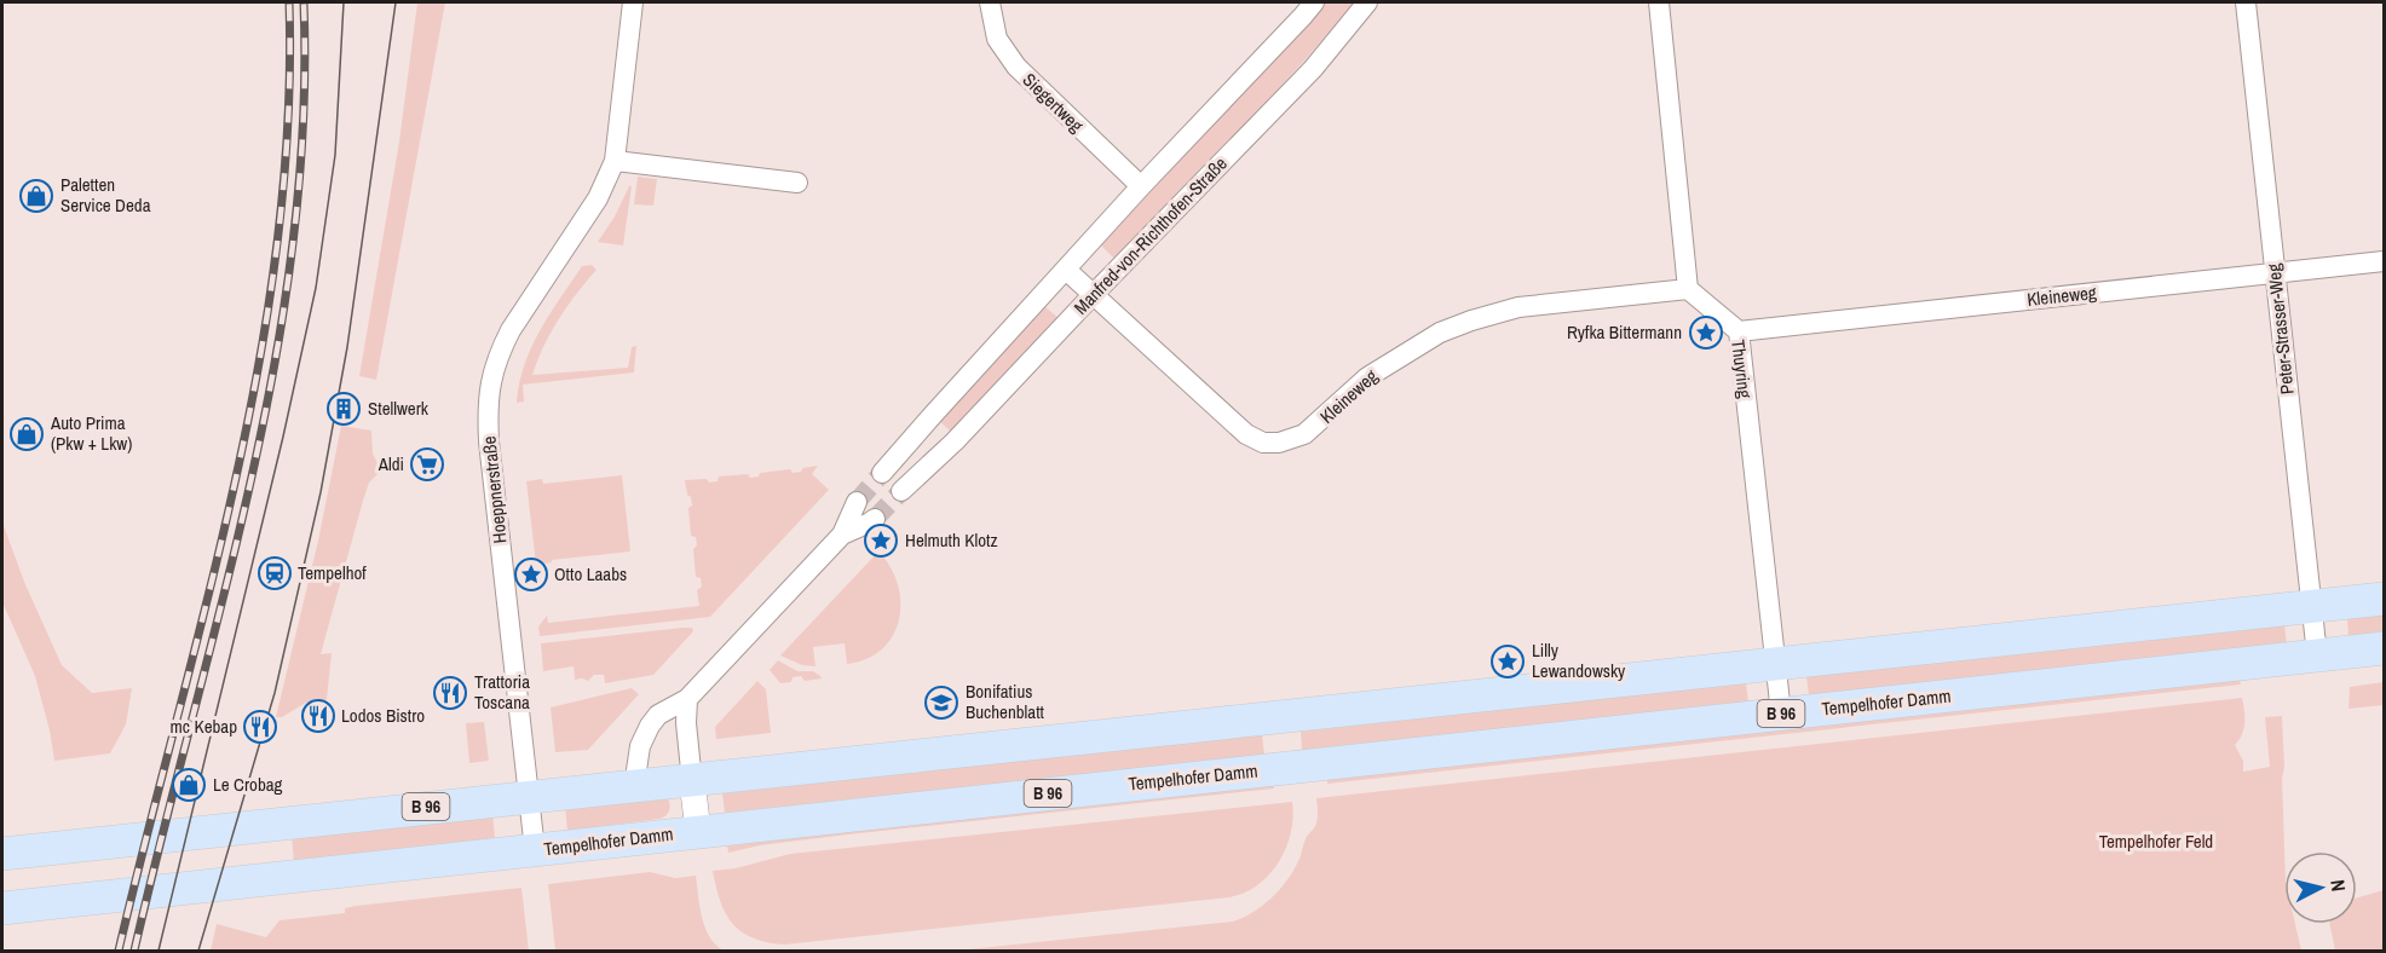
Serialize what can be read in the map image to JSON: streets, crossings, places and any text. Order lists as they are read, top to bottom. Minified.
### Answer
{"streets":{"main road":["Tempelhofer Damm","B 96"],"street":["Siegertweg","Manfred-von-Richthofen-Straße","Kleineweg","Peter-Strasser-Weg","Thuyring","Hoeppnerstraße"]},"crossings":[["Siegertweg","Manfred-von-Richthofen-Straße"],["Manfred-von-Richthofen-Straße","Kleineweg"],["Kleineweg","Peter-Strasser-Weg"],["Kleineweg","Thuyring"],["Peter-Strasser-Weg","Tempelhofer Damm"],["Peter-Strasser-Weg","B 96"],["Thuyring","Tempelhofer Damm"],["Thuyring","B 96"],["Hoeppnerstraße","Tempelhofer Damm"],["Hoeppnerstraße","B 96"]],"parks":["Tempelhofer Feld"],"places":{"shop":["Paletten Service Deda","Auto Prima (Pkw + Lkw)","Le Crobag"],"place":["Ryfka Bittermann","Helmuth Klotz","Otto Laabs","Lilly Lewandowsky"],"building":["Stellwerk"],"supermarket":["Aldi"],"station":["Tempelhof"],"restaurant":["Trattoria Toscana","Lodos Bistro","mc Kebap"],"school or university":["Bonifatius Buchenblatt"]},"north":"right"}
